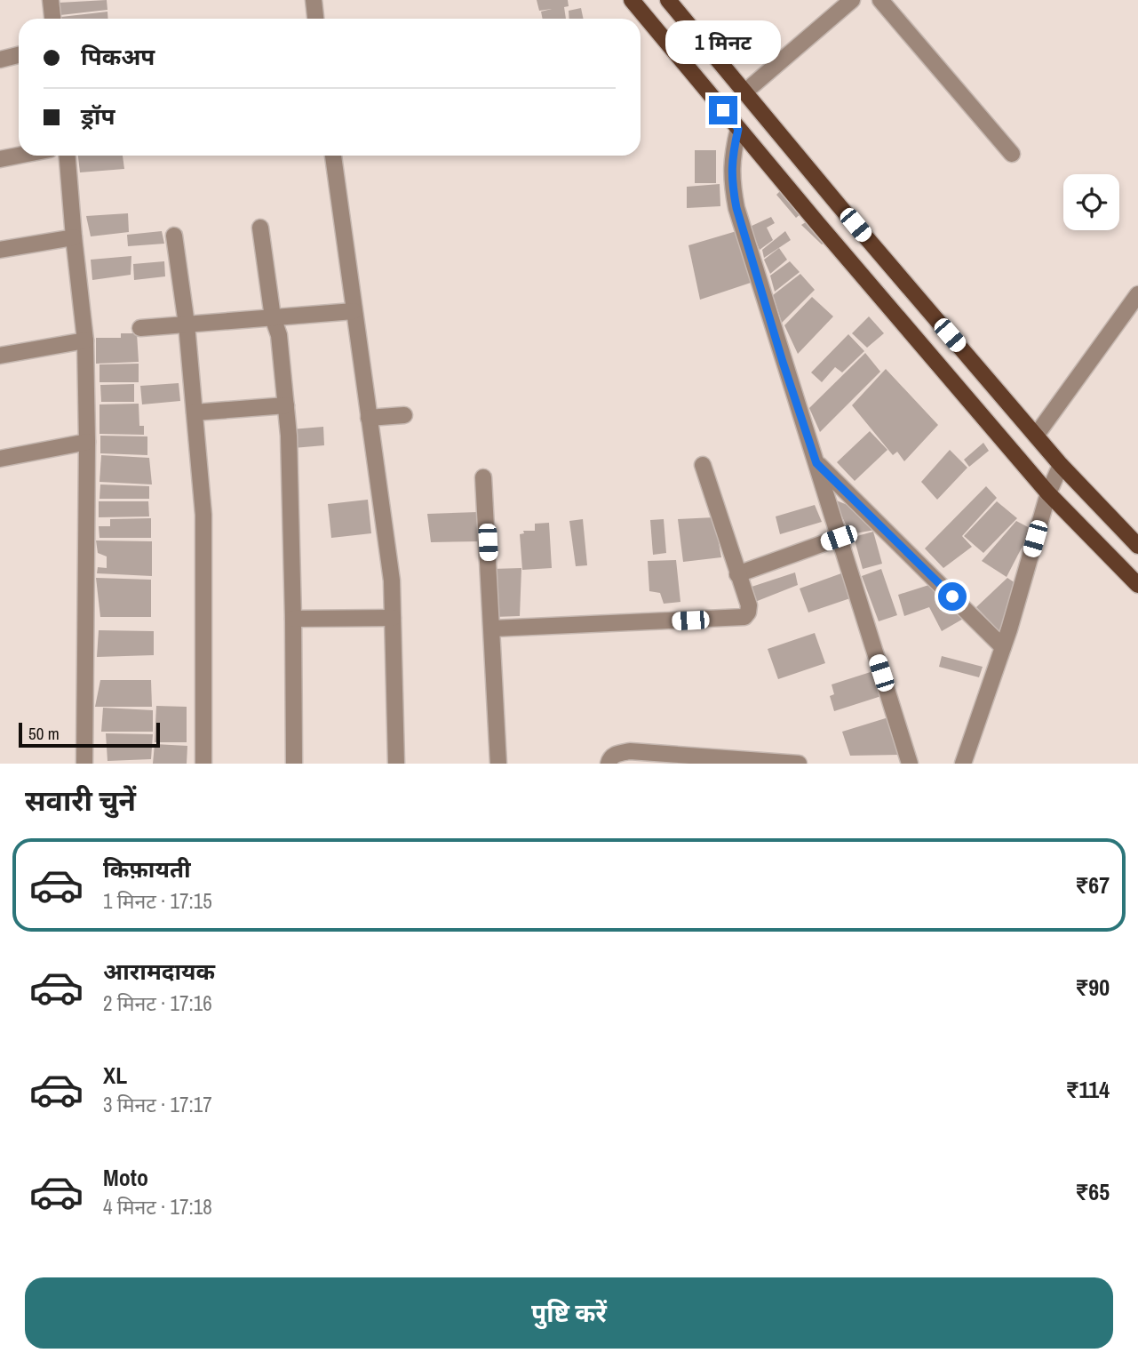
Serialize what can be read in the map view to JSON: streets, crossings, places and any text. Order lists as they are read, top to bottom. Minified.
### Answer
{"scale_bar":"50 m","page":{"banner":["पिकअप","ड्रॉप"],"bubble":"1 मिनट","scale":"50 m","heading":"सवारी चुनें","list":[{"name":"किफ़ायती","note":"1 मिनट · 17:15","value":"₹67"},{"name":"आरामदायक","note":"2 मिनट · 17:16","value":"₹90"},{"name":"XL","note":"3 मिनट · 17:17","value":"₹114"},{"name":"Moto","note":"4 मिनट · 17:18","value":"₹65"}],"buttons":"पुष्टि करें"}}
